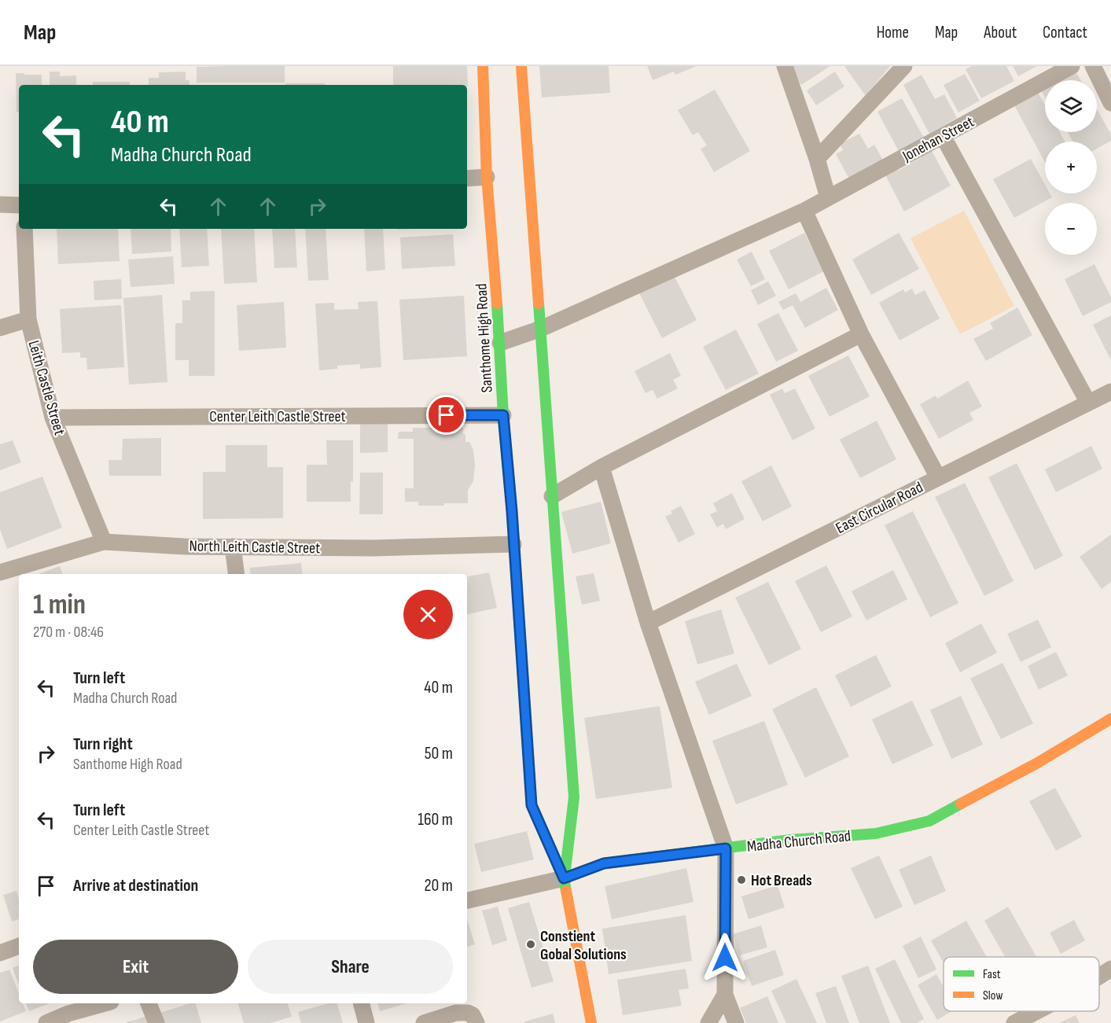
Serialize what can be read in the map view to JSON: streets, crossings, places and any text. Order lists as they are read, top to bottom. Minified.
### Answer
{"streets":{"main road":["Santhome High Road","Madha Church Road"],"street":["Jonehan Street","Leith Castle Street","Center Leith Castle Street","East Circular Road","North Leith Castle Street"]},"crossings":[["Jonehan Street","Santhome High Road"],["Santhome High Road","Center Leith Castle Street"],["Santhome High Road","North Leith Castle Street"],["Santhome High Road","Madha Church Road"],["Leith Castle Street","Center Leith Castle Street"],["Leith Castle Street","North Leith Castle Street"]],"places":["Hot Breads","Constient Gobal Solutions"],"legend":["Fast","Slow"],"page":{"header":"Map","nav":["Home","Map","About","Contact"],"map_buttons":["+","−"],"turn":["40 m","Madha Church Road"],"heading":["1 min","270 m · 08:46"],"list":[{"name":"Turn left","note":"Madha Church Road","value":"40 m"},{"name":"Turn right","note":"Santhome High Road","value":"50 m"},{"name":"Turn left","note":"Center Leith Castle Street","value":"160 m"},{"name":"Arrive at destination","value":"20 m"}],"buttons":["Exit","Share"]}}
